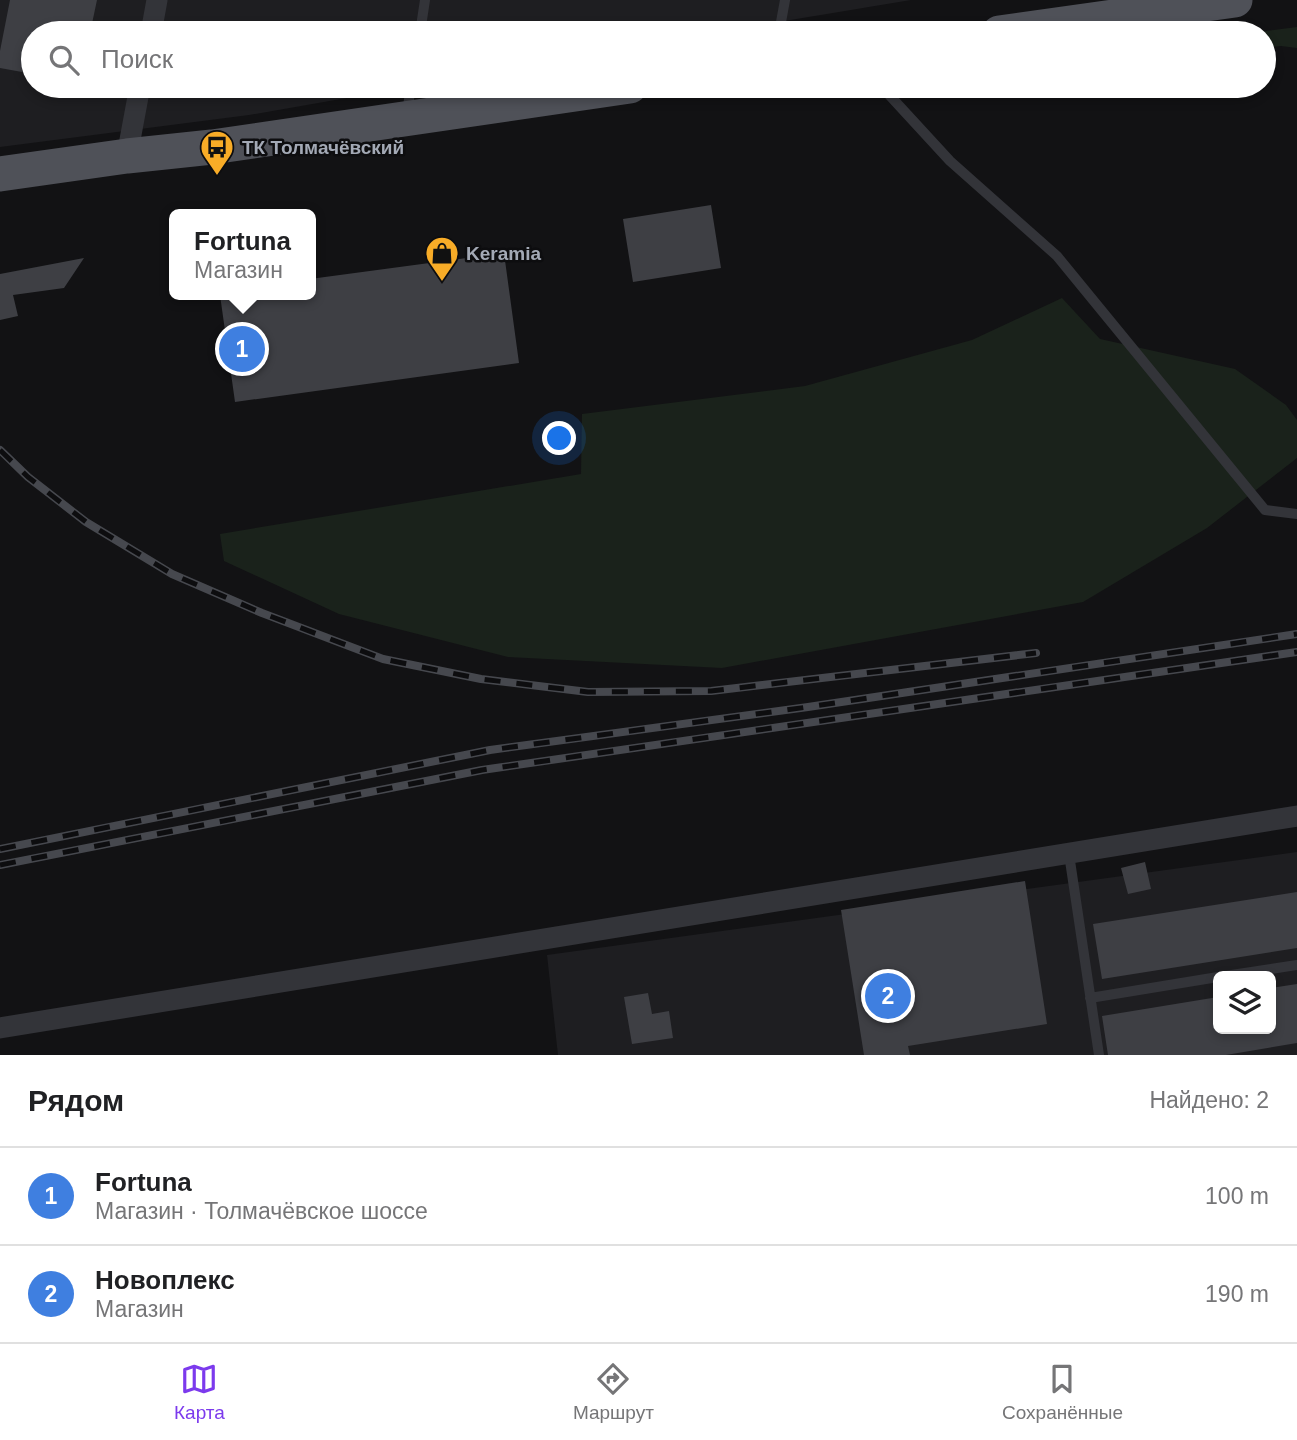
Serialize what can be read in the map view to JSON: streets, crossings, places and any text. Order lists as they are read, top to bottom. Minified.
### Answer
{"places":{"bus stop":["ТК Толмачёвский"],"shop":["Keramia"]},"page":{"search":"Поиск","popup":["Fortuna","Магазин"],"pins":["1","2"],"heading":["Рядом","Найдено: 2"],"list":[{"mark":"1","name":"Fortuna","note":"Магазин · Толмачёвское шоссе","value":"100 m"},{"mark":"2","name":"Новоплекс","note":"Магазин","value":"190 m"}],"nav":["Карта","Маршрут","Сохранённые"]}}
